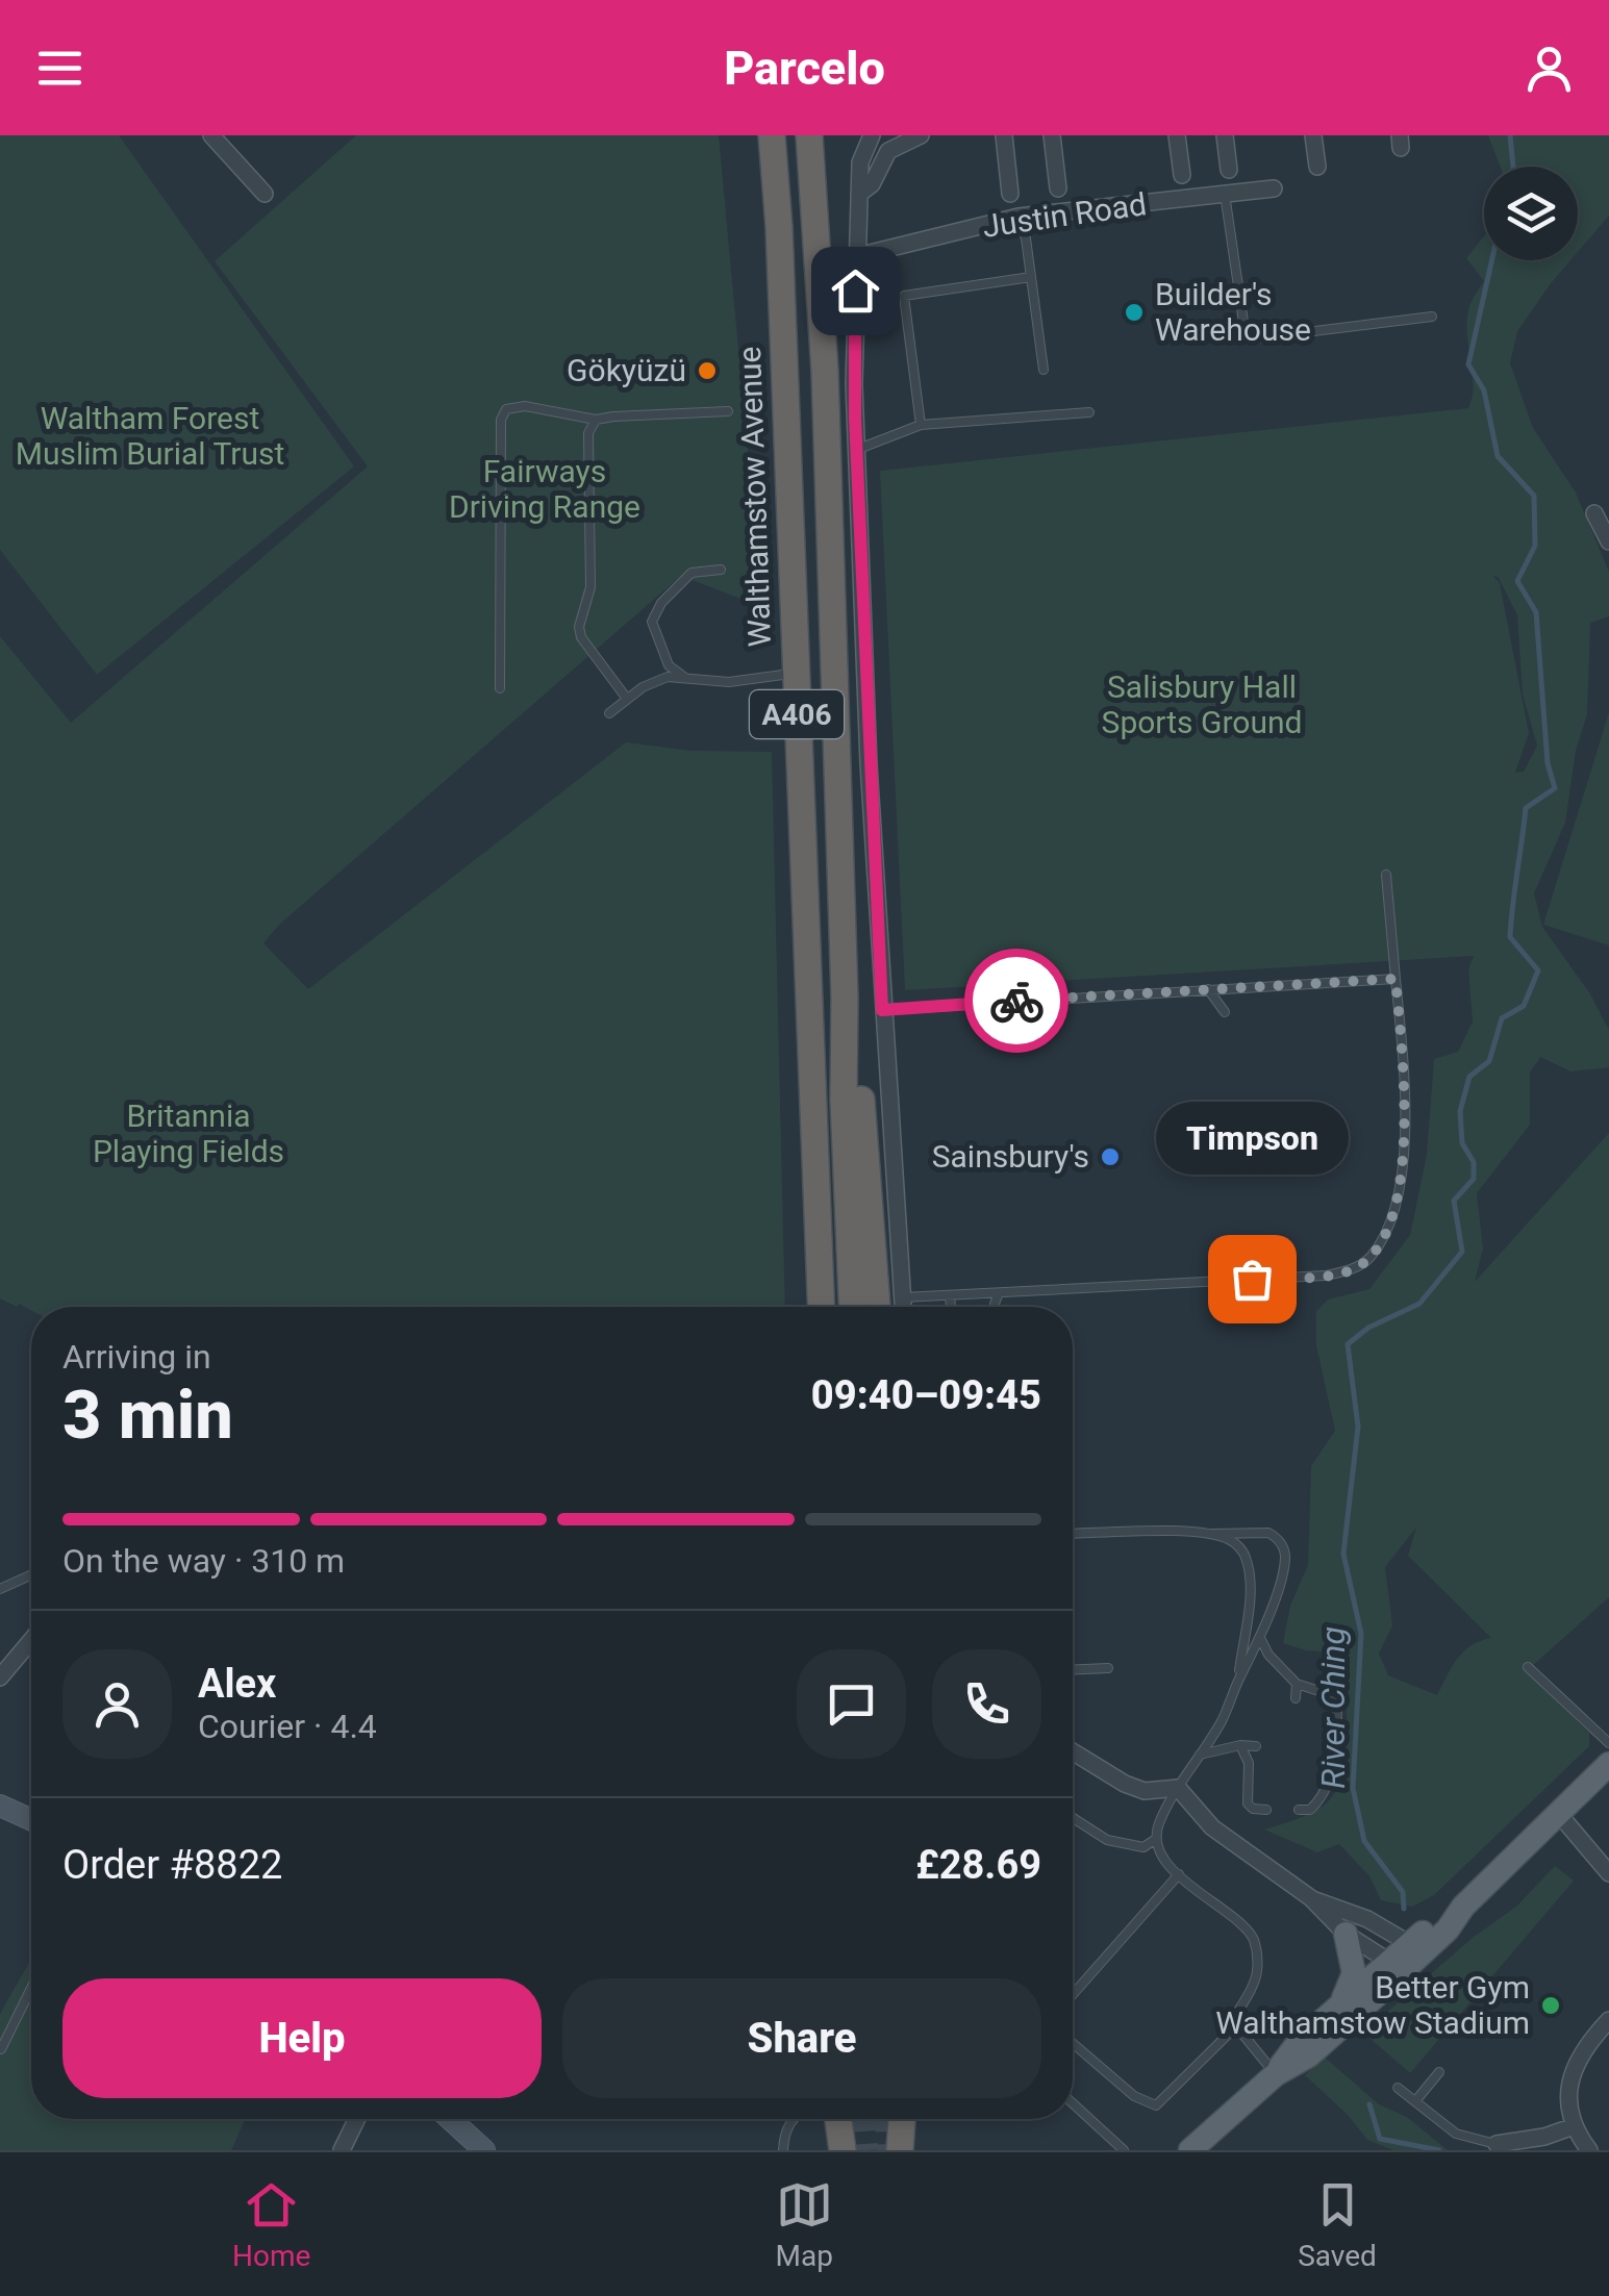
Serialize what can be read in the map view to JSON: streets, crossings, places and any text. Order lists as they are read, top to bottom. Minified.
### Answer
{"streets":{"highway":["Walthamstow Avenue","A406"],"street":["Justin Road"]},"water":["River Ching"],"parks":["Waltham Forest Muslim Burial Trust","Fairways Driving Range","Salisbury Hall Sports Ground","Britannia Playing Fields"],"places":["Builder's Warehouse","Gökyüzü","Sainsbury's","Timpson","Better Gym Walthamstow Stadium"],"page":{"header":"Parcelo","bubble":"Timpson","heading":["3 min","Arriving in","09:40–09:45"],"panel":["Alex","Courier · 4.4","Order #8822","£28.69"],"bar":"On the way · 310 m","buttons":["Help","Share"],"tabs":["Home","Map","Saved"]}}
